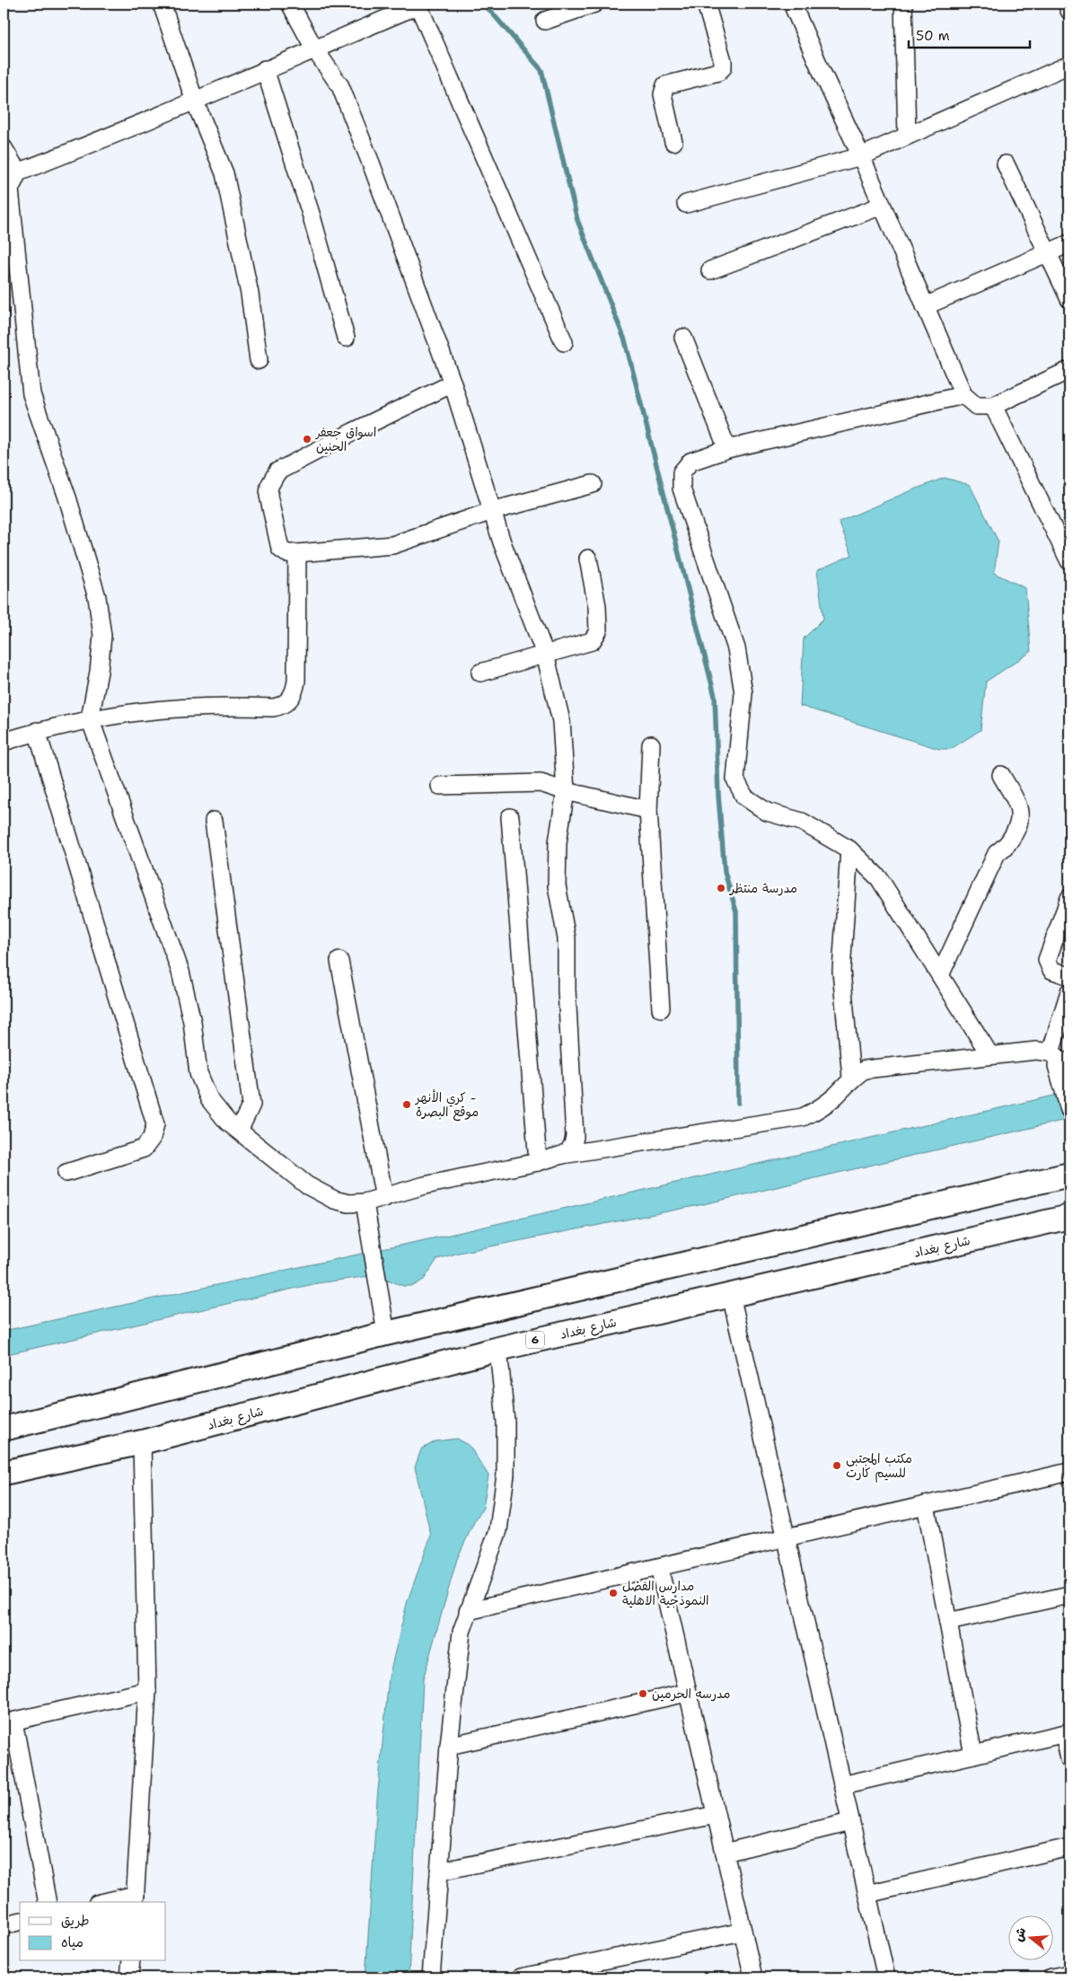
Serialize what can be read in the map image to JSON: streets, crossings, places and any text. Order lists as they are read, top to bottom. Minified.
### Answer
{"streets":{"highway":["شارع بغداد","6"]},"places":["اسواق جعفر الحنين","مدرسة منتظر","كري الأنهر - موقع البصرة","مكتب المجتبى للسيم كارت","مدارس الفضل النموذجية الاهلية","مدرسه الحرمين"],"legend":["طريق","مياه"],"scale_bar":"50 m","north":"left"}
